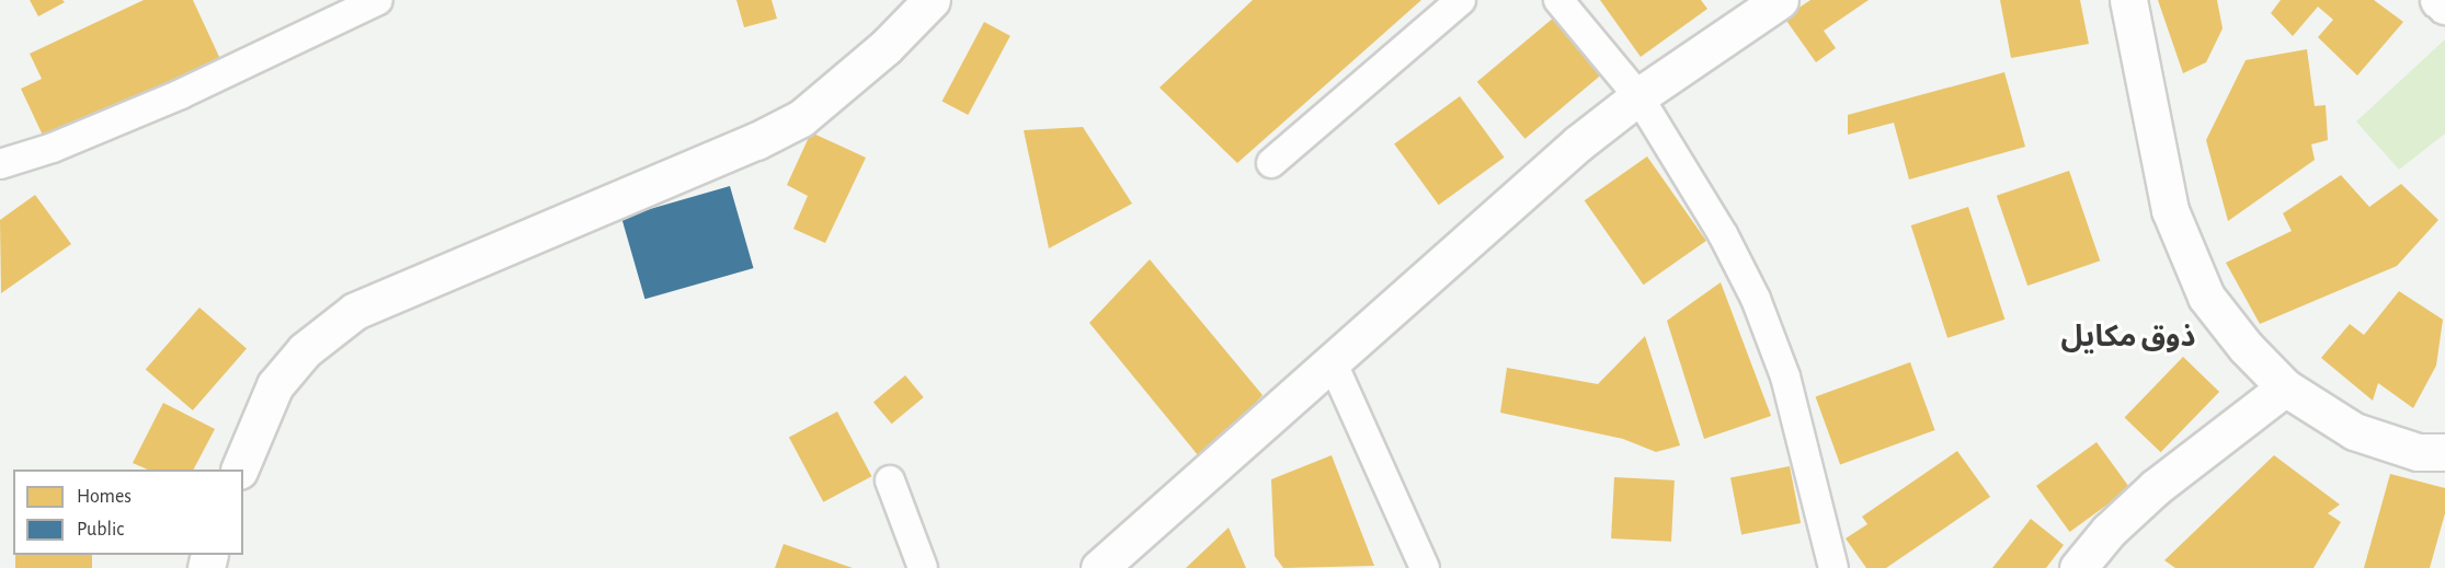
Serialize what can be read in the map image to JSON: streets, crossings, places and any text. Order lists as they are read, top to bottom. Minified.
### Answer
{"districts":["ذوق مكايل"],"legend":["Homes","Public"]}
